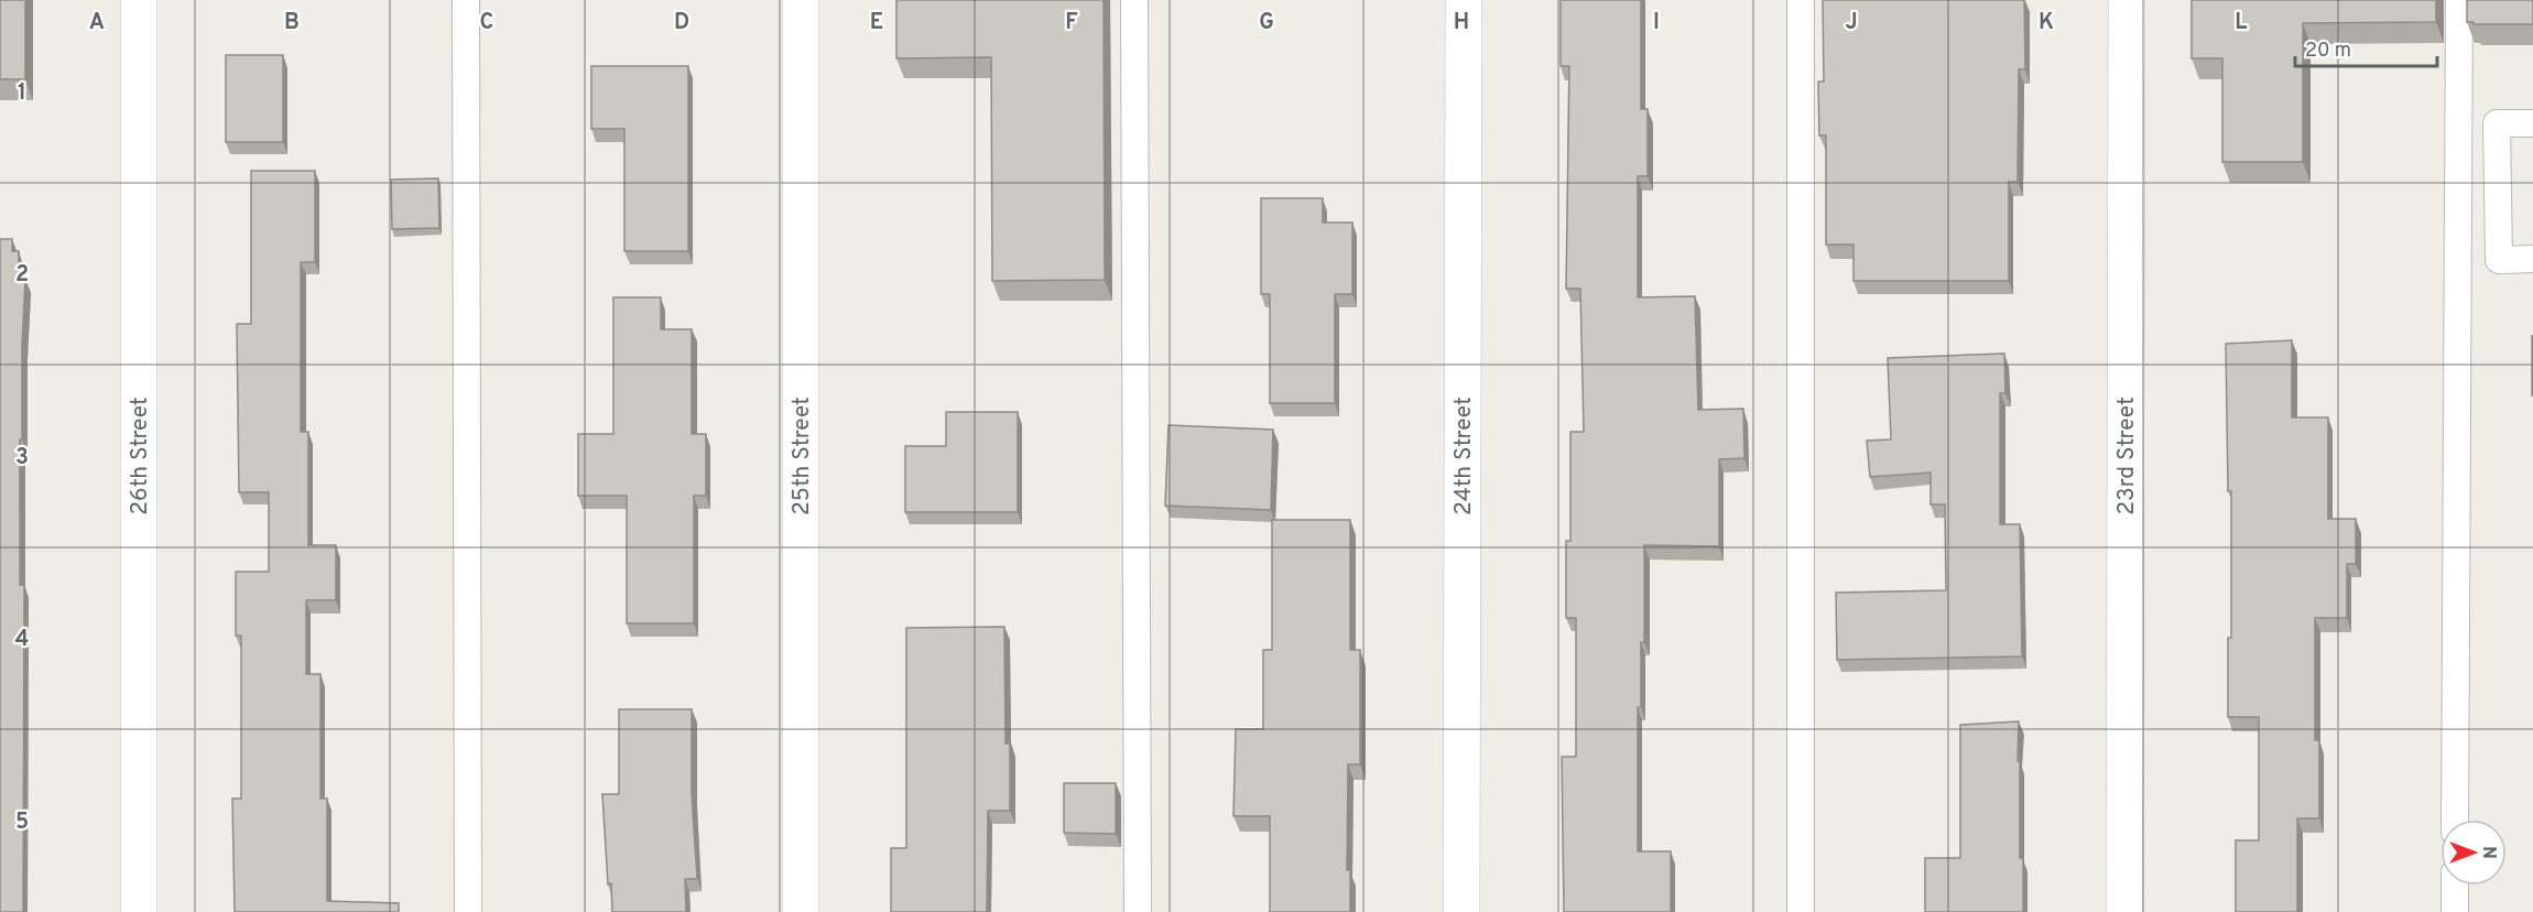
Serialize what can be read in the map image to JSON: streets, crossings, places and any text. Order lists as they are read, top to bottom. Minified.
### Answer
{"streets":{"street":["26th Street","25th Street","24th Street","23rd Street"]},"scale_bar":"20 m","north":"right","grid":{"columns":["A","B","C","D","E","F","G","H","I","J","K","L"],"rows":["1","2","3","4","5"]}}
